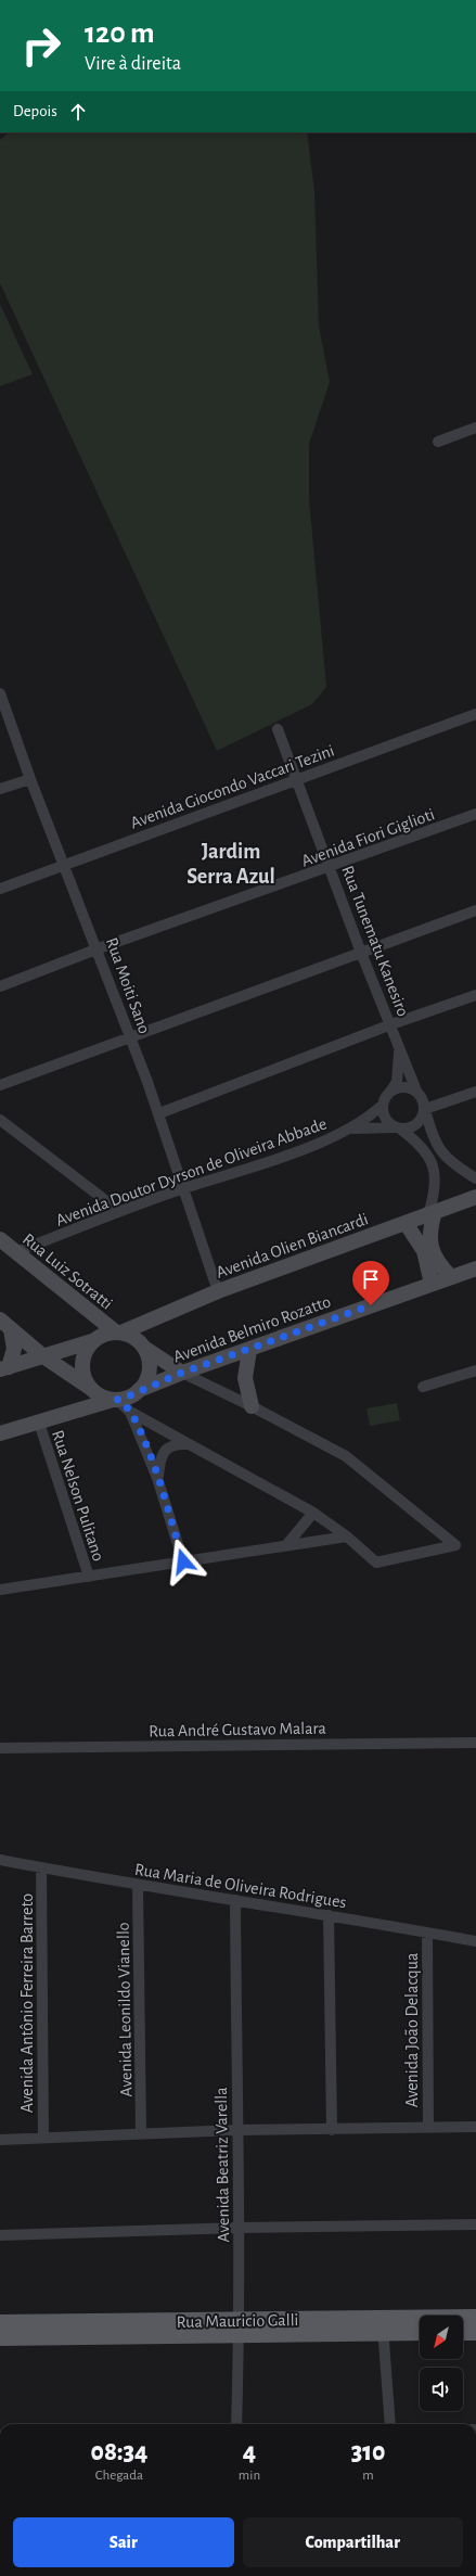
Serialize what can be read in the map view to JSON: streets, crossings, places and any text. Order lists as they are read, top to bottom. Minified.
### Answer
{"streets":{"main road":["Rua Mauricio Galli"],"street":["Avenida Giocondo Vaccari Tezini","Avenida Fiori Giglioti","Rua Tunematu Kanesiro","Rua Moiti Sano","Avenida Doutor Dyrson de Oliveira Abbade","Avenida Olien Biancardi","Rua Luiz Sotratti","Avenida Belmiro Rozatto","Rua Nelson Pulitano","Rua André Gustavo Malara","Rua Maria de Oliveira Rodrigues","Avenida Antônio Ferreira Barreto","Avenida Leonildo Vianello","Avenida João Delacqua","Avenida Beatriz Varella"]},"crossings":[["Avenida Giocondo Vaccari Tezini","Rua Tunematu Kanesiro"],["Avenida Giocondo Vaccari Tezini","Rua Moiti Sano"],["Avenida Fiori Giglioti","Rua Tunematu Kanesiro"],["Avenida Fiori Giglioti","Rua Moiti Sano"],["Rua Tunematu Kanesiro","Avenida Doutor Dyrson de Oliveira Abbade"],["Rua Moiti Sano","Avenida Doutor Dyrson de Oliveira Abbade"],["Rua Moiti Sano","Avenida Olien Biancardi"],["Avenida Doutor Dyrson de Oliveira Abbade","Rua Luiz Sotratti"],["Avenida Olien Biancardi","Rua Luiz Sotratti"],["Avenida Olien Biancardi","Avenida Belmiro Rozatto"],["Rua Luiz Sotratti","Avenida Belmiro Rozatto"],["Rua Maria de Oliveira Rodrigues","Avenida Antônio Ferreira Barreto"],["Rua Maria de Oliveira Rodrigues","Avenida Leonildo Vianello"],["Rua Maria de Oliveira Rodrigues","Avenida João Delacqua"],["Rua Maria de Oliveira Rodrigues","Avenida Beatriz Varella"],["Avenida Beatriz Varella","Rua Mauricio Galli"]],"districts":["Jardim Serra Azul"],"north":"bottom left","page":{"turn":["120 m","Vire à direita"],"then":"Depois","eta":["08:34","Chegada","4","min","310","m"],"buttons":["Sair","Compartilhar"]}}
